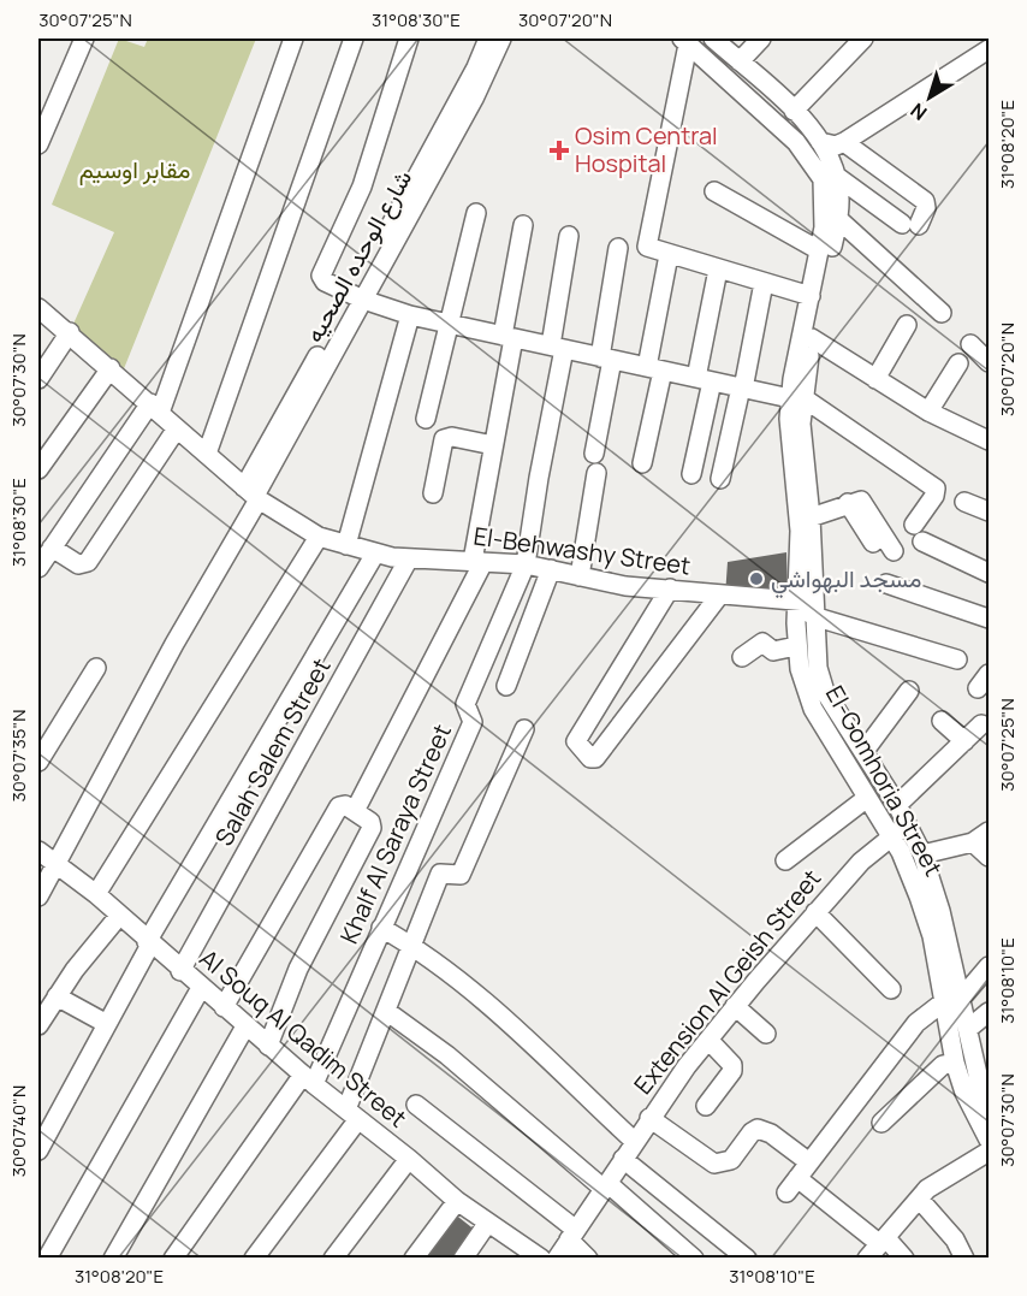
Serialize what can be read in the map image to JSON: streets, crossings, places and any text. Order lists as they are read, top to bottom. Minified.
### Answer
{"streets":{"street":["شارع الوحده الصحيه","El-Behwashy Street","Salah Salem Street","El-Gomhoria Street","Khalf Al Saraya Street","Extension Al Geish Street","Al Souq Al Qadim Street"]},"crossings":[["شارع الوحده الصحيه","El-Behwashy Street"],["شارع الوحده الصحيه","Al Souq Al Qadim Street"],["El-Behwashy Street","Salah Salem Street"],["El-Behwashy Street","El-Gomhoria Street"],["El-Behwashy Street","Khalf Al Saraya Street"],["Salah Salem Street","Al Souq Al Qadim Street"],["El-Gomhoria Street","Extension Al Geish Street"],["Khalf Al Saraya Street","Al Souq Al Qadim Street"]],"parks":["مقابر اوسيم"],"places":{"health":["Osim Central Hospital"],"other":["مسجد البهواشي"]},"north":"bottom left","coordinates":["30°07'25\"N","31°08'30\"E","30°07'20\"N","31°08'20\"E","30°07'30\"N","30°07'35\"N","31°08'10\"E","30°07'40\"N"]}
